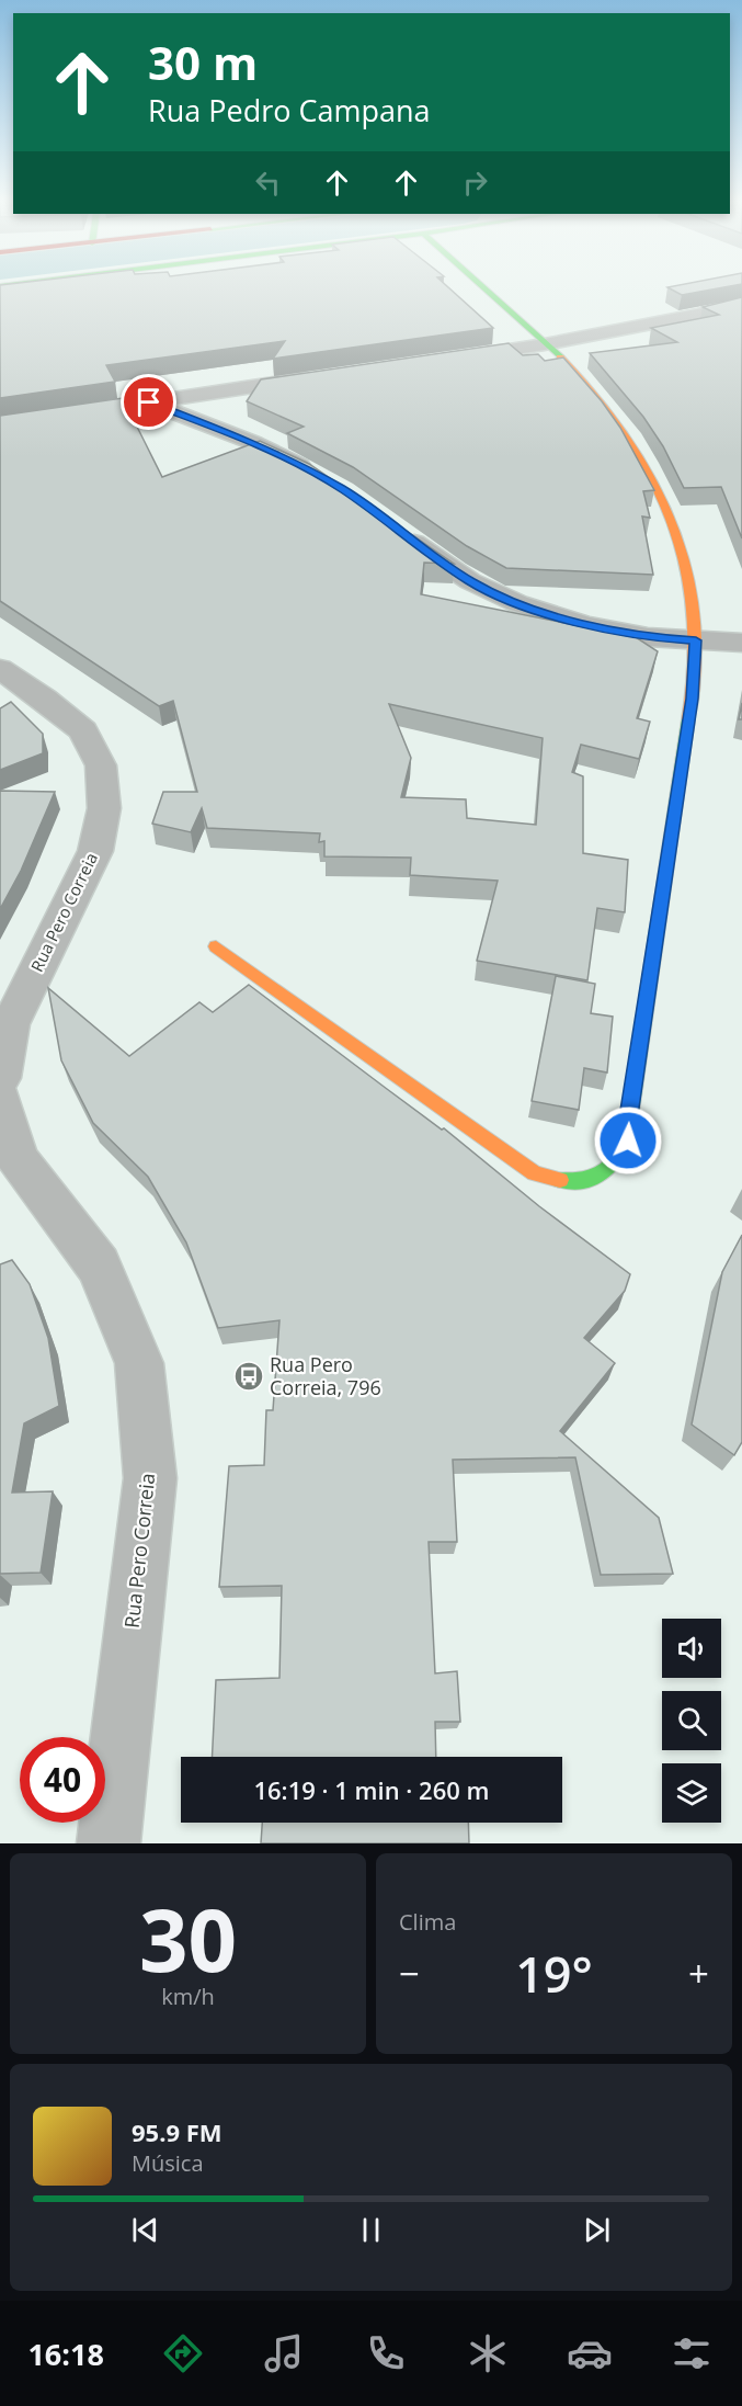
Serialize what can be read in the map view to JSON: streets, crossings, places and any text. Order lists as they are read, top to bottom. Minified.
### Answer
{"streets":{"street":["Rua Pero Correia"]},"places":{"bus stop":["Rua Pero Correia, 796"]},"page":{"turn":["30 m","Rua Pedro Campana"],"limit":"40","trip":"16:19 · 1 min · 260 m","tile":[["30","km/h"],"Clima"],"heat":["−","19°","+"],"song":["95.9 FM","Música"],"tabs":"16:18"}}
